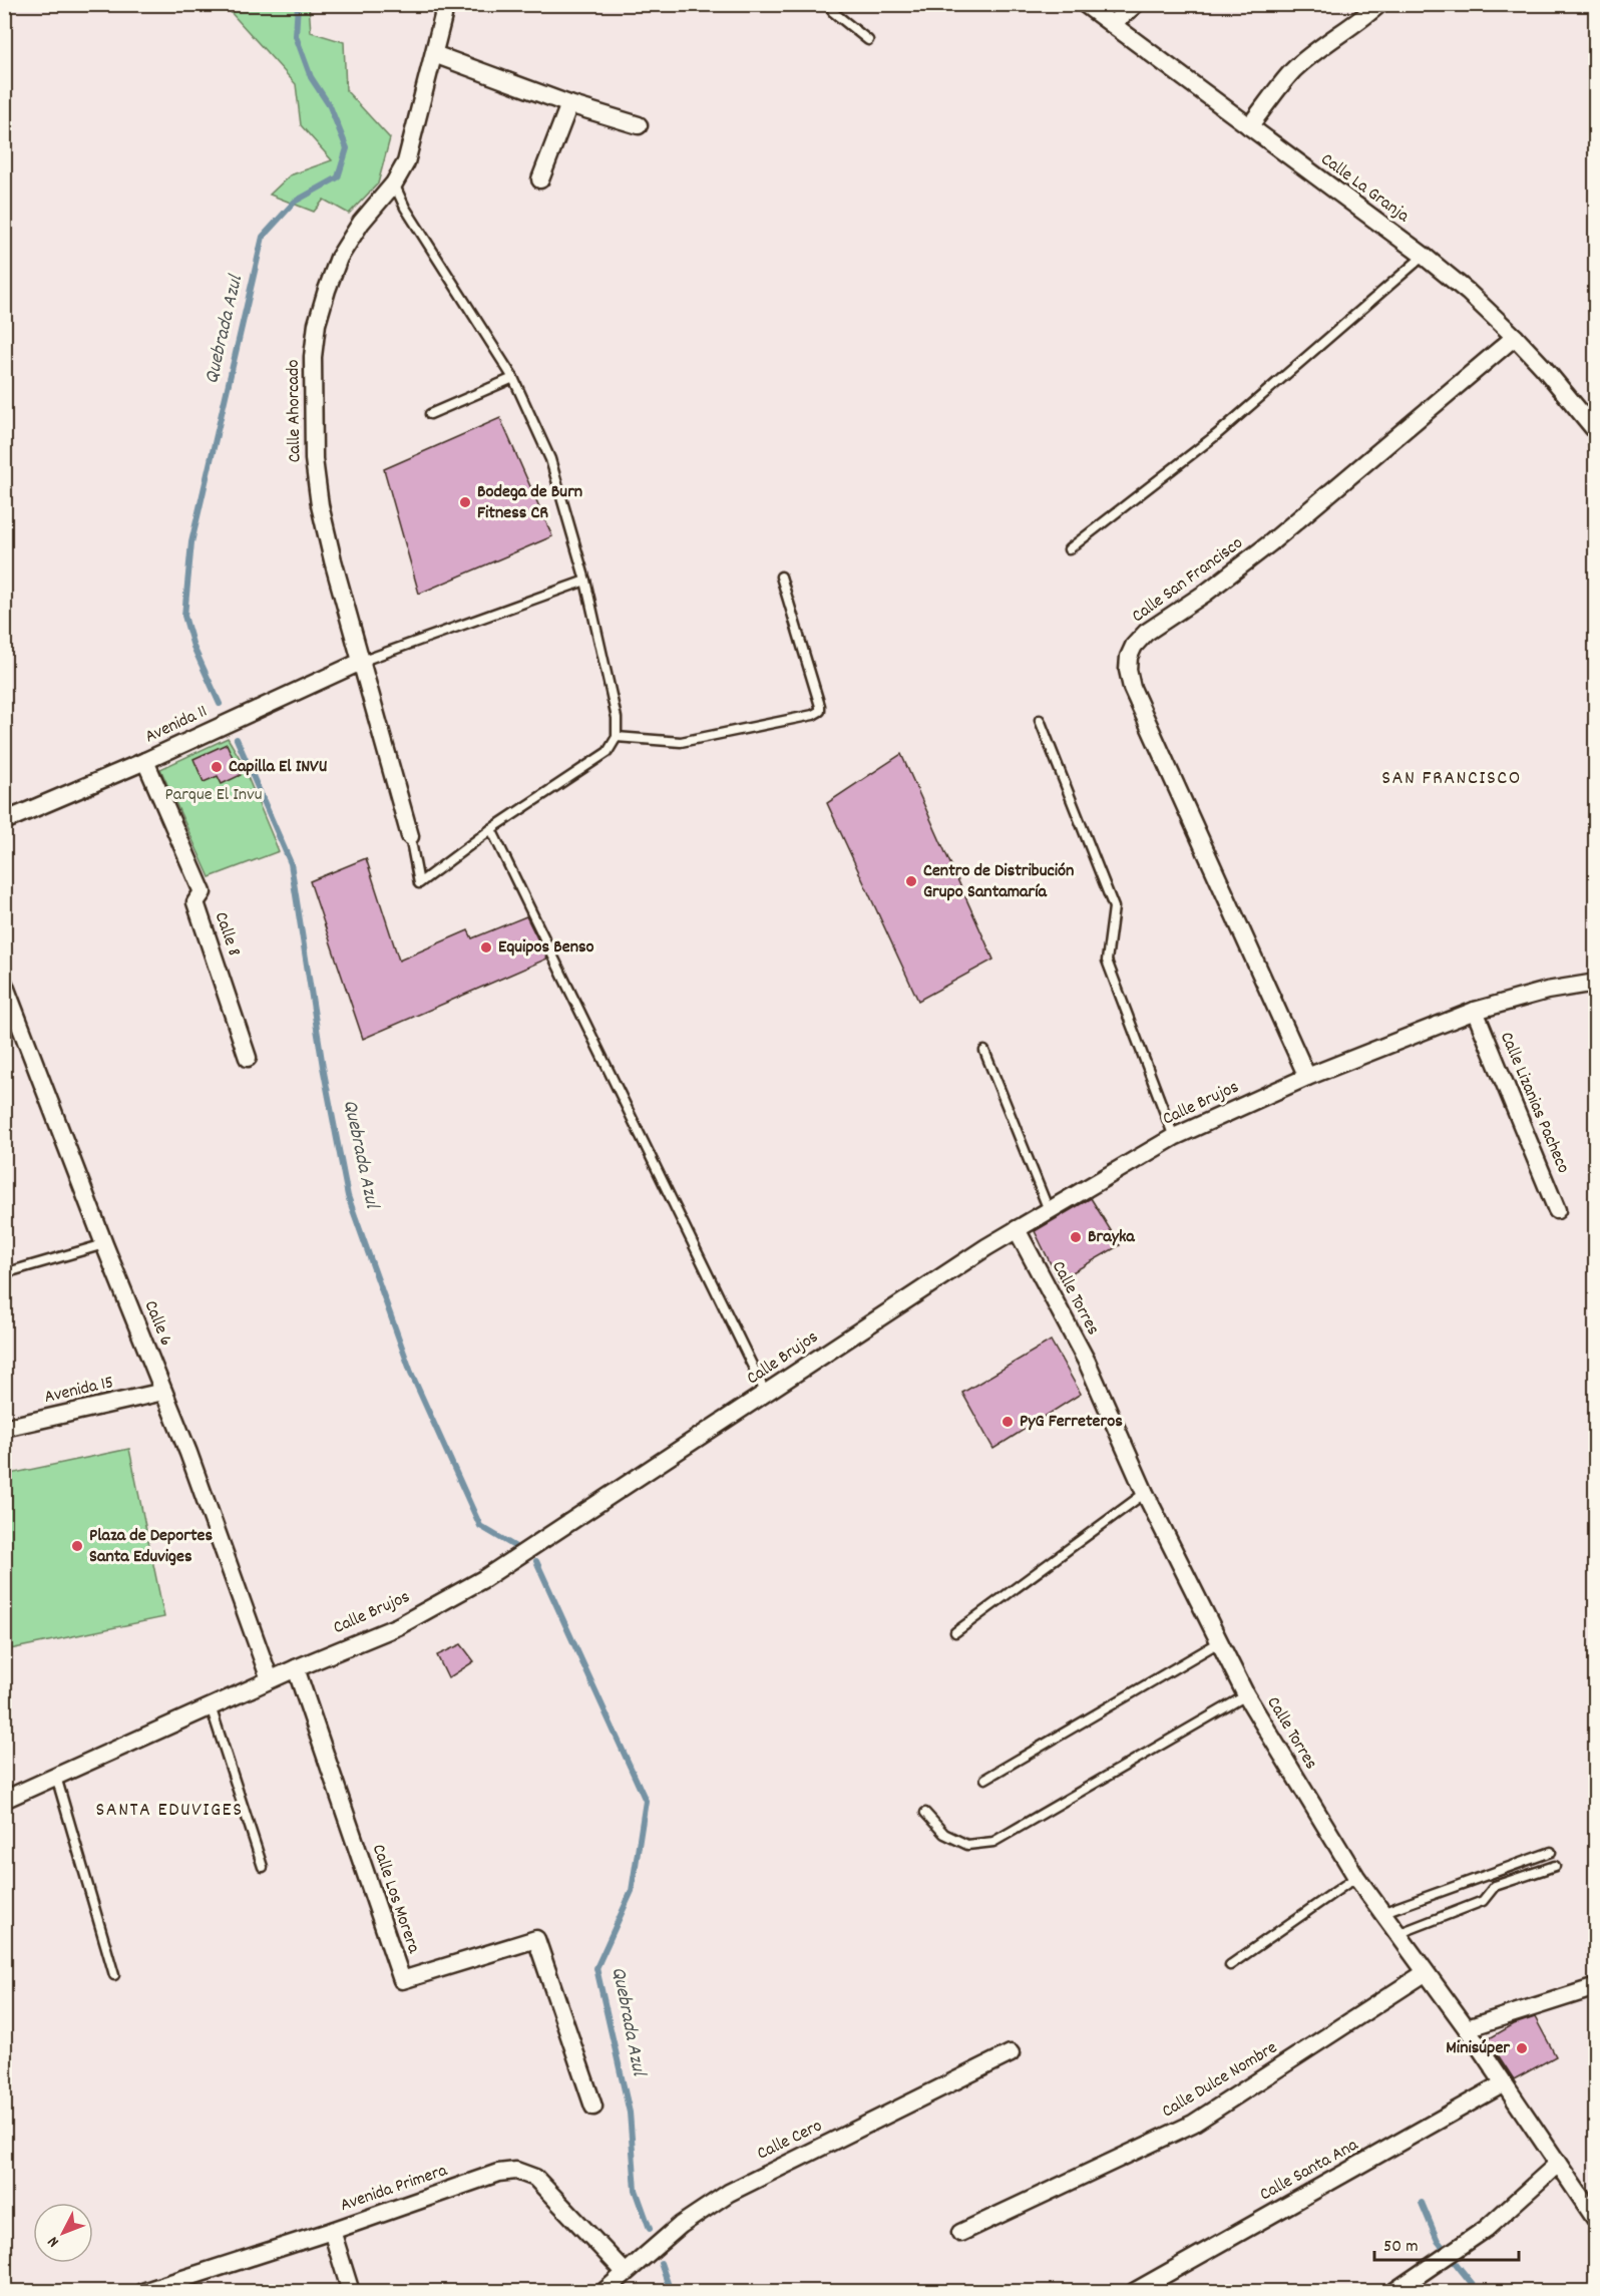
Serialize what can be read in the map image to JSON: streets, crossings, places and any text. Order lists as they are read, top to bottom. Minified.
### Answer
{"streets":{"street":["Calle La Granja","Calle Ahorcado","Calle San Francisco","Avenida 11","Calle 8","Calle Lizanias Pacheco","Calle Brujos","Calle Torres","Calle 6","Avenida 15","Calle Los Morera","Calle Dulce Nombre","Calle Cero","Calle Santa Ana","Avenida Primera"]},"crossings":[["Calle La Granja","Calle San Francisco"],["Calle Ahorcado","Avenida 11"],["Calle San Francisco","Calle Brujos"],["Avenida 11","Calle 8"],["Calle Lizanias Pacheco","Calle Brujos"],["Calle Brujos","Calle Torres"],["Calle Brujos","Calle 6"],["Calle Brujos","Calle Los Morera"],["Calle Torres","Calle Dulce Nombre"],["Calle Torres","Calle Santa Ana"],["Calle 6","Avenida 15"],["Calle Cero","Avenida Primera"]],"districts":["SAN FRANCISCO","SANTA EDUVIGES"],"water":["Quebrada Azul"],"parks":["Parque El Invu"],"places":["Bodega de Burn Fitness CR","Capilla El INVU","Centro de Distribución Grupo Santamaría","Equipos Benso","Brayka","PyG Ferreteros","Plaza de Deportes Santa Eduviges","Minisúper"],"scale_bar":"50 m","north":"bottom left"}
